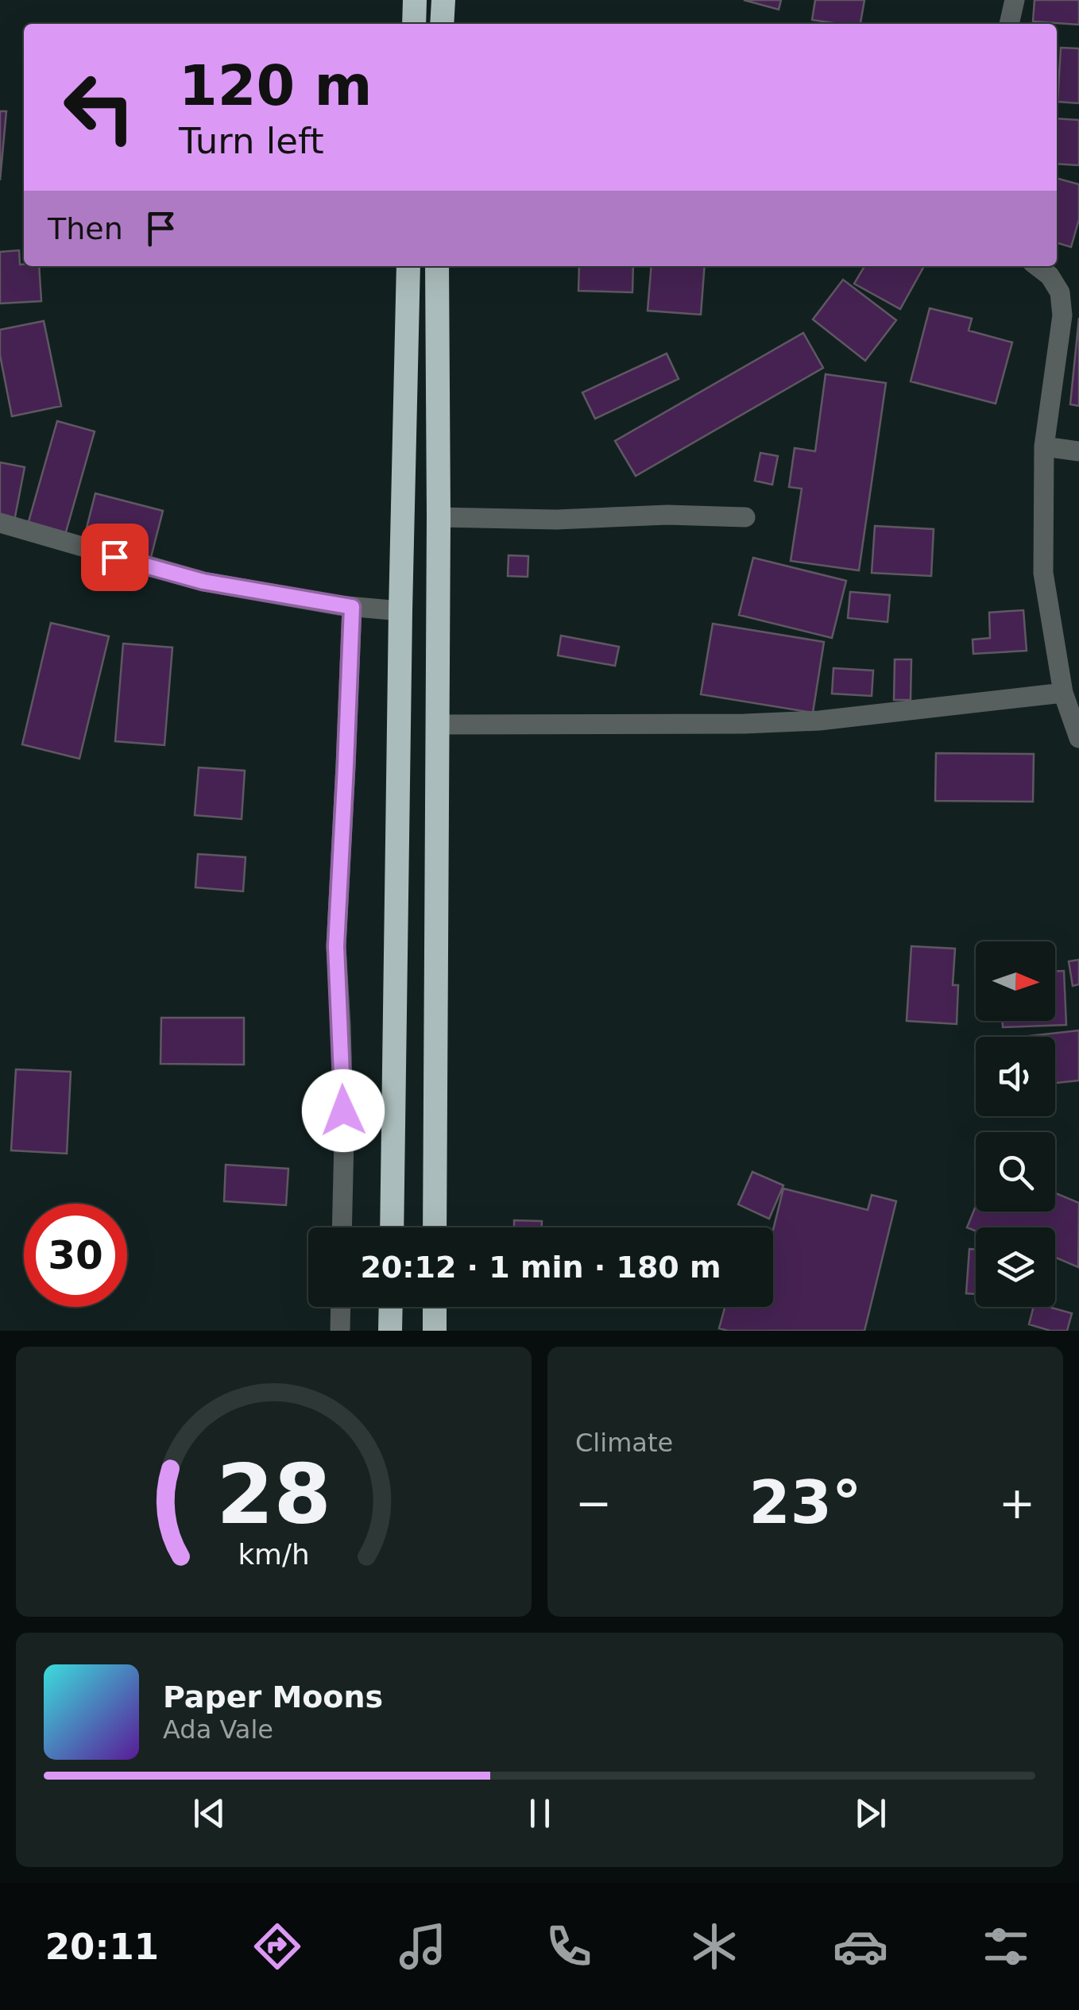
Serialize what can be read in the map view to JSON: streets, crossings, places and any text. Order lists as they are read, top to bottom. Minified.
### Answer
{"north":"right","page":{"turn":["120 m","Turn left"],"then":"Then","limit":"30","trip":"20:12 · 1 min · 180 m","tile":"Climate","heat":["−","23°","+"],"song":["Paper Moons","Ada Vale"],"tabs":"20:11","gauge":["28","km/h"]}}
